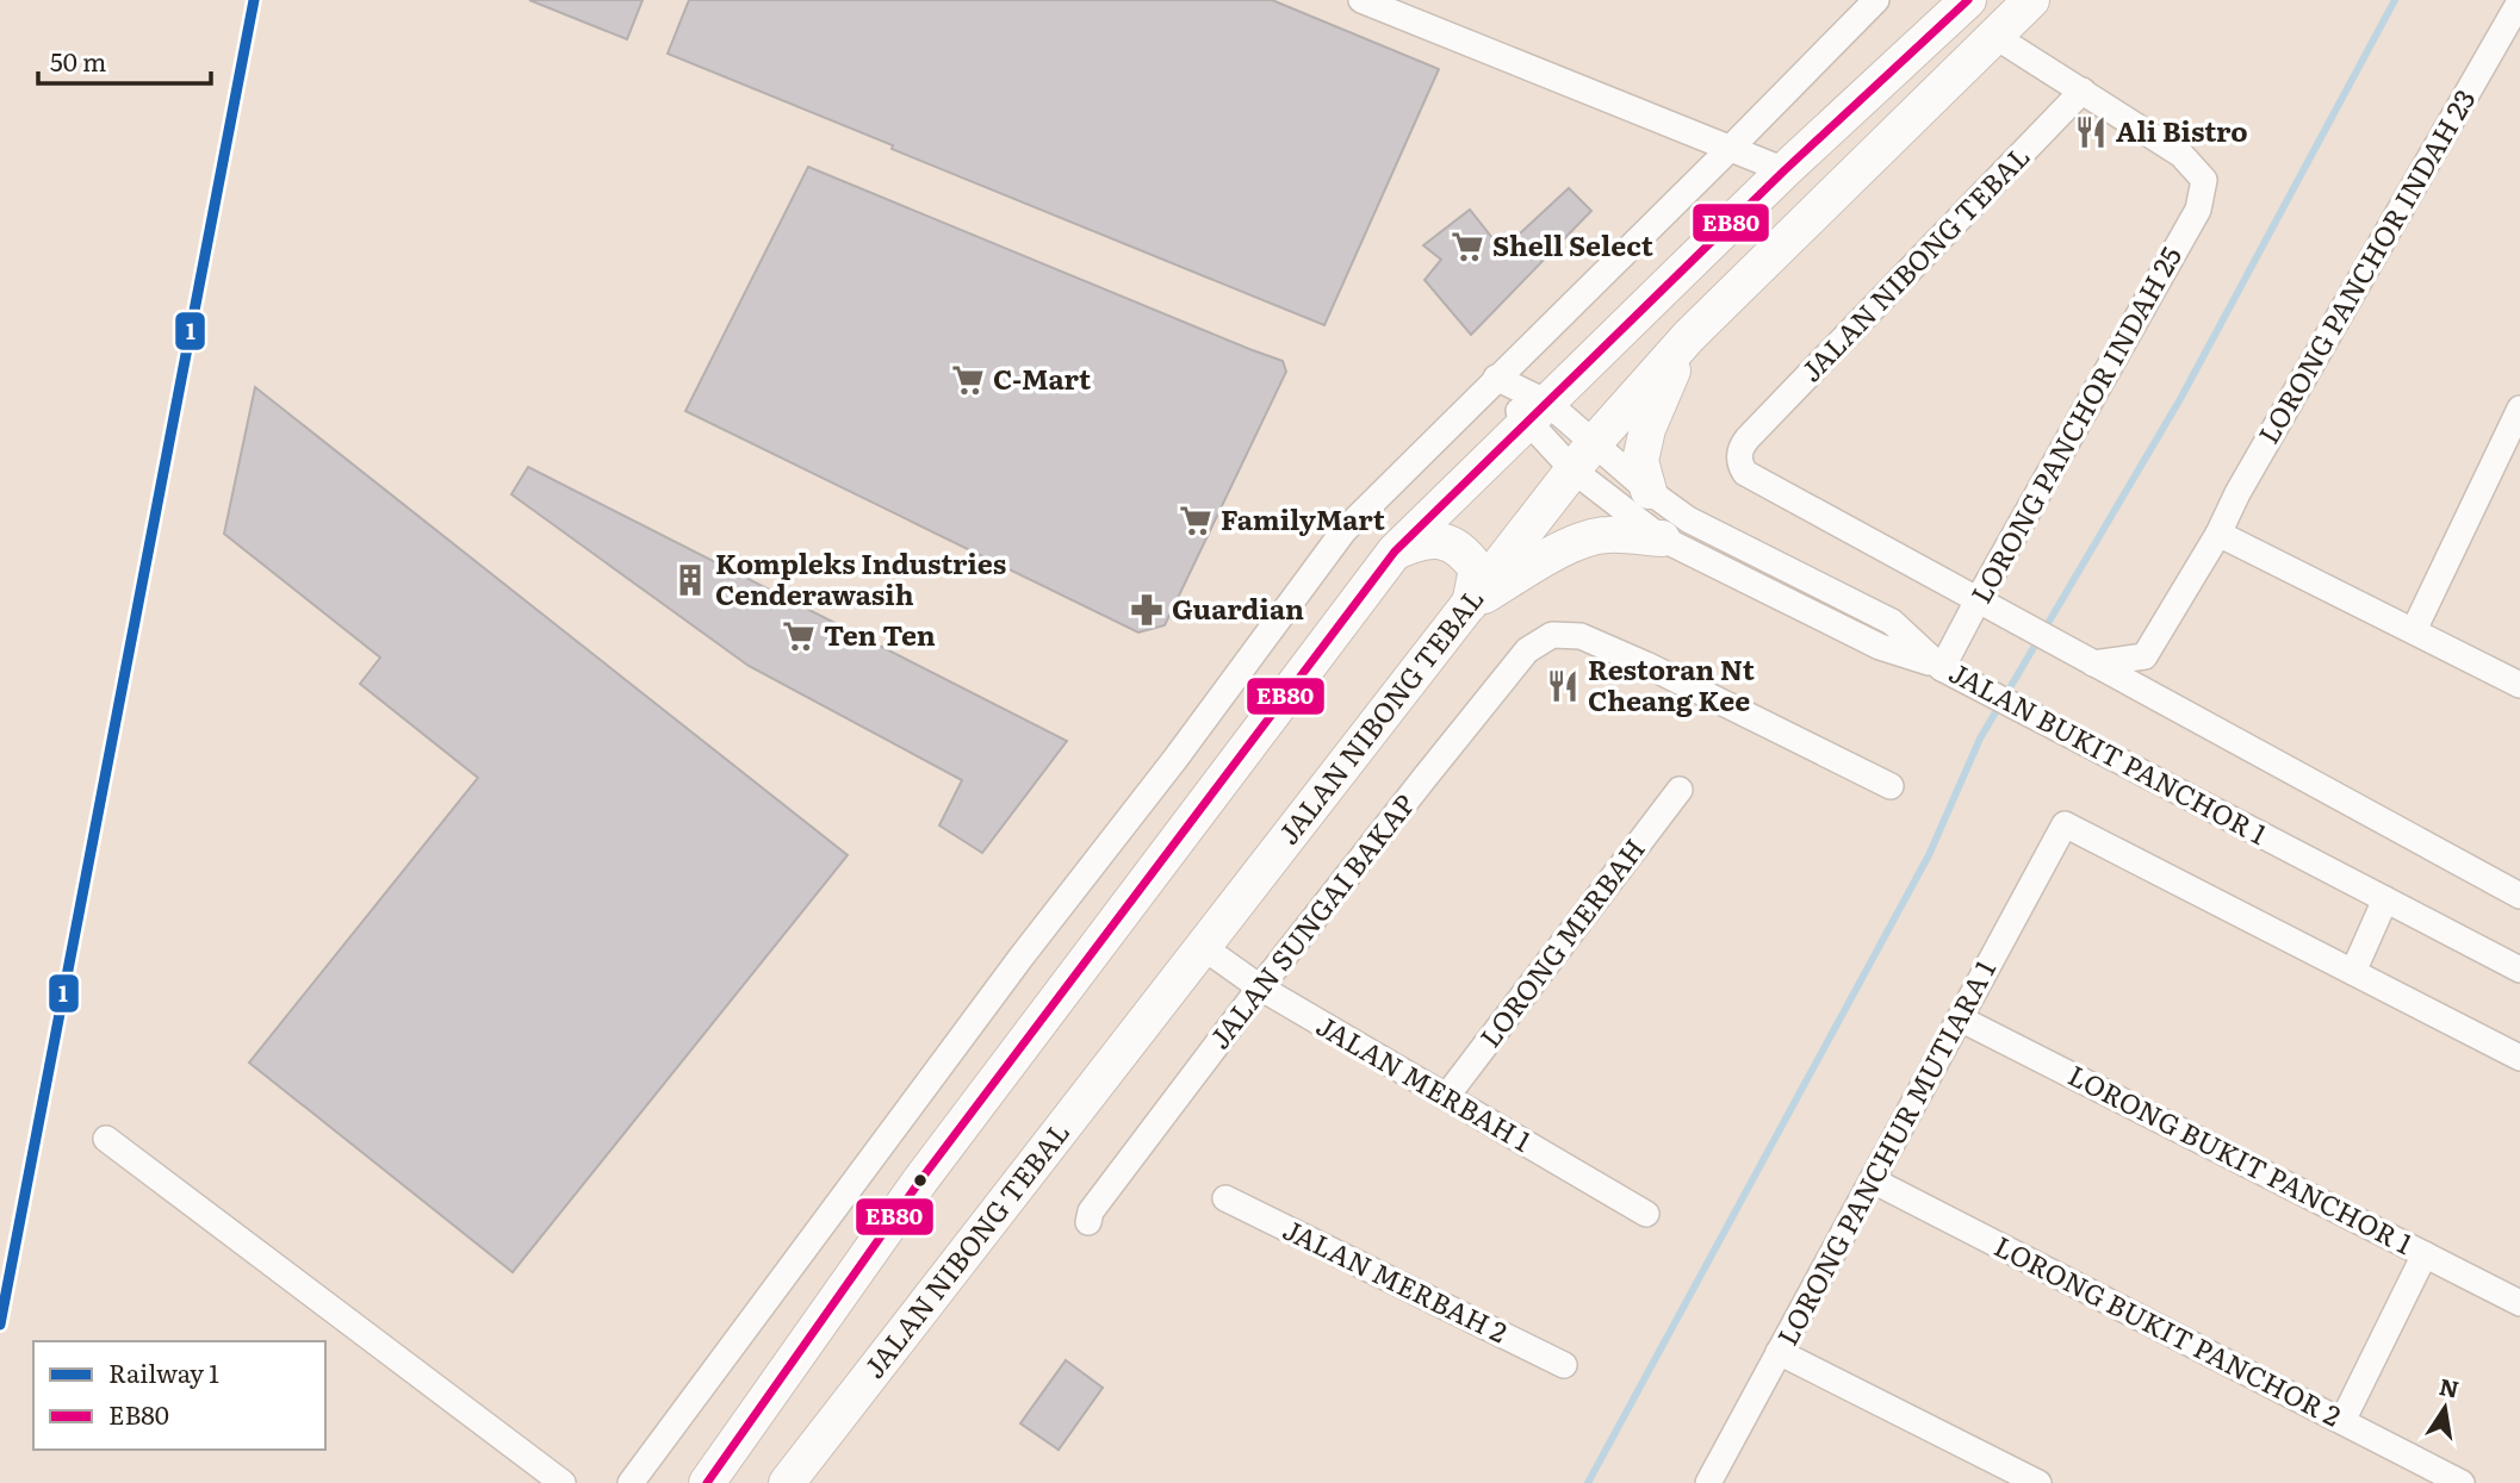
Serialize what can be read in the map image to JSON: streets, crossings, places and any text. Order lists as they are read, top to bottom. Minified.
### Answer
{"streets":{"highway":["JALAN NIBONG TEBAL"],"street":["LORONG PANCHOR INDAH 23","LORONG PANCHOR INDAH 25","JALAN BUKIT PANCHOR 1","JALAN SUNGAI BAKAP","LORONG MERBAH","JALAN MERBAH 1","LORONG PANCHUR MUTIARA 1","LORONG BUKIT PANCHOR 1","JALAN MERBAH 2","LORONG BUKIT PANCHOR 2"]},"crossings":[["JALAN NIBONG TEBAL","LORONG PANCHOR INDAH 25"],["JALAN NIBONG TEBAL","JALAN BUKIT PANCHOR 1"],["JALAN NIBONG TEBAL","JALAN MERBAH 1"],["LORONG PANCHOR INDAH 25","JALAN BUKIT PANCHOR 1"],["JALAN SUNGAI BAKAP","JALAN MERBAH 1"],["LORONG MERBAH","JALAN MERBAH 1"],["LORONG PANCHUR MUTIARA 1","LORONG BUKIT PANCHOR 1"],["LORONG PANCHUR MUTIARA 1","LORONG BUKIT PANCHOR 2"]],"places":{"restaurant":["Ali Bistro","Restoran Nt Cheang Kee"],"supermarket":["Shell Select","C-Mart","FamilyMart","Ten Ten"],"building":["Kompleks Industries Cenderawasih"],"pharmacy":["Guardian"]},"lines":["rail line 1","transit line EB80"],"legend":["Railway 1","EB80"],"scale_bar":"50 m","north":"top"}
